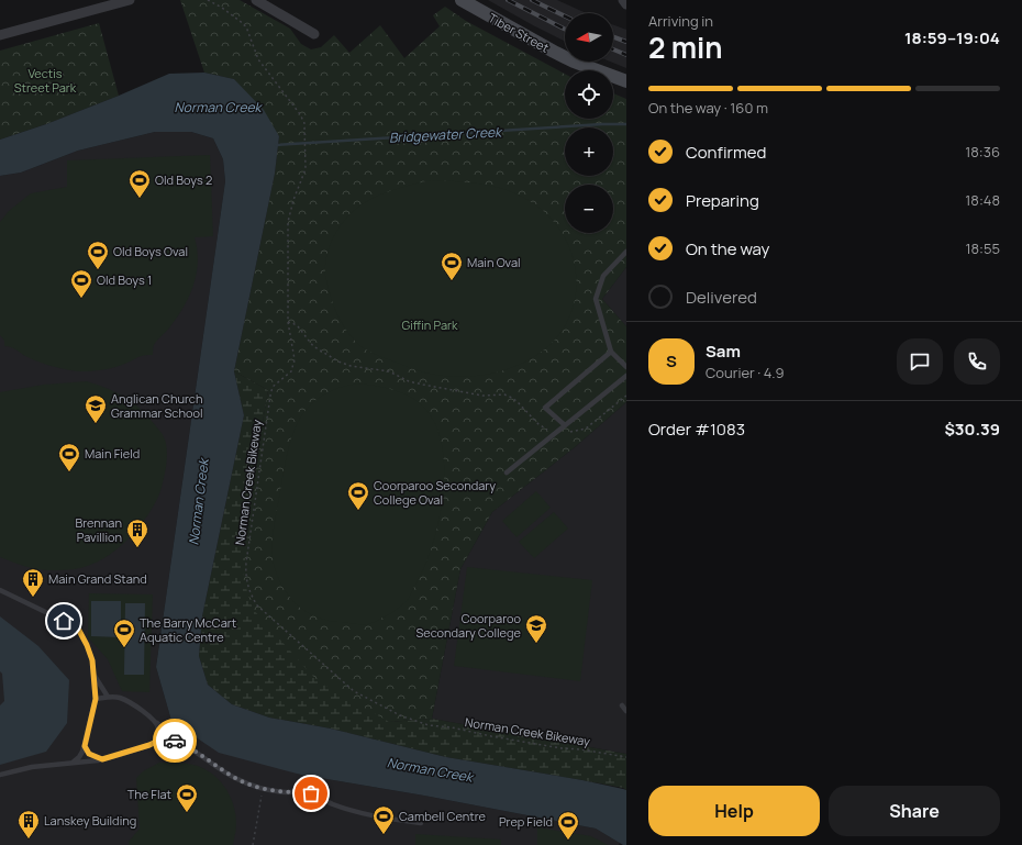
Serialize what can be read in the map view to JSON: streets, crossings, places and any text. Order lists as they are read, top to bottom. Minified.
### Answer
{"streets":{"main road":["Tiber Street"],"path":["Norman Creek Bikeway"]},"water":["Norman Creek","Bridgewater Creek"],"parks":["Vectis Street Park","Giffin Park"],"places":{"sports":["Old Boys 2","Old Boys Oval","Main Oval","Old Boys 1","Main Field","Coorparoo Secondary College Oval","The Barry McCart Aquatic Centre","The Flat","Cambell Centre","Prep Field"],"school or university":["Anglican Church Grammar School","Coorparoo Secondary College"],"building":["Brennan Pavillion","Main Grand Stand","Lanskey Building"]},"north":"left","page":{"heading":["2 min","Arriving in","18:59–19:04"],"panel":["Sam","Courier · 4.9","Order #1083","$30.39"],"map_buttons":["+","−"],"bar":"On the way · 160 m","list":[["Confirmed","18:36"],["Preparing","18:48"],["On the way","18:55"],"Delivered"],"round":"S","buttons":["Help","Share"]}}
